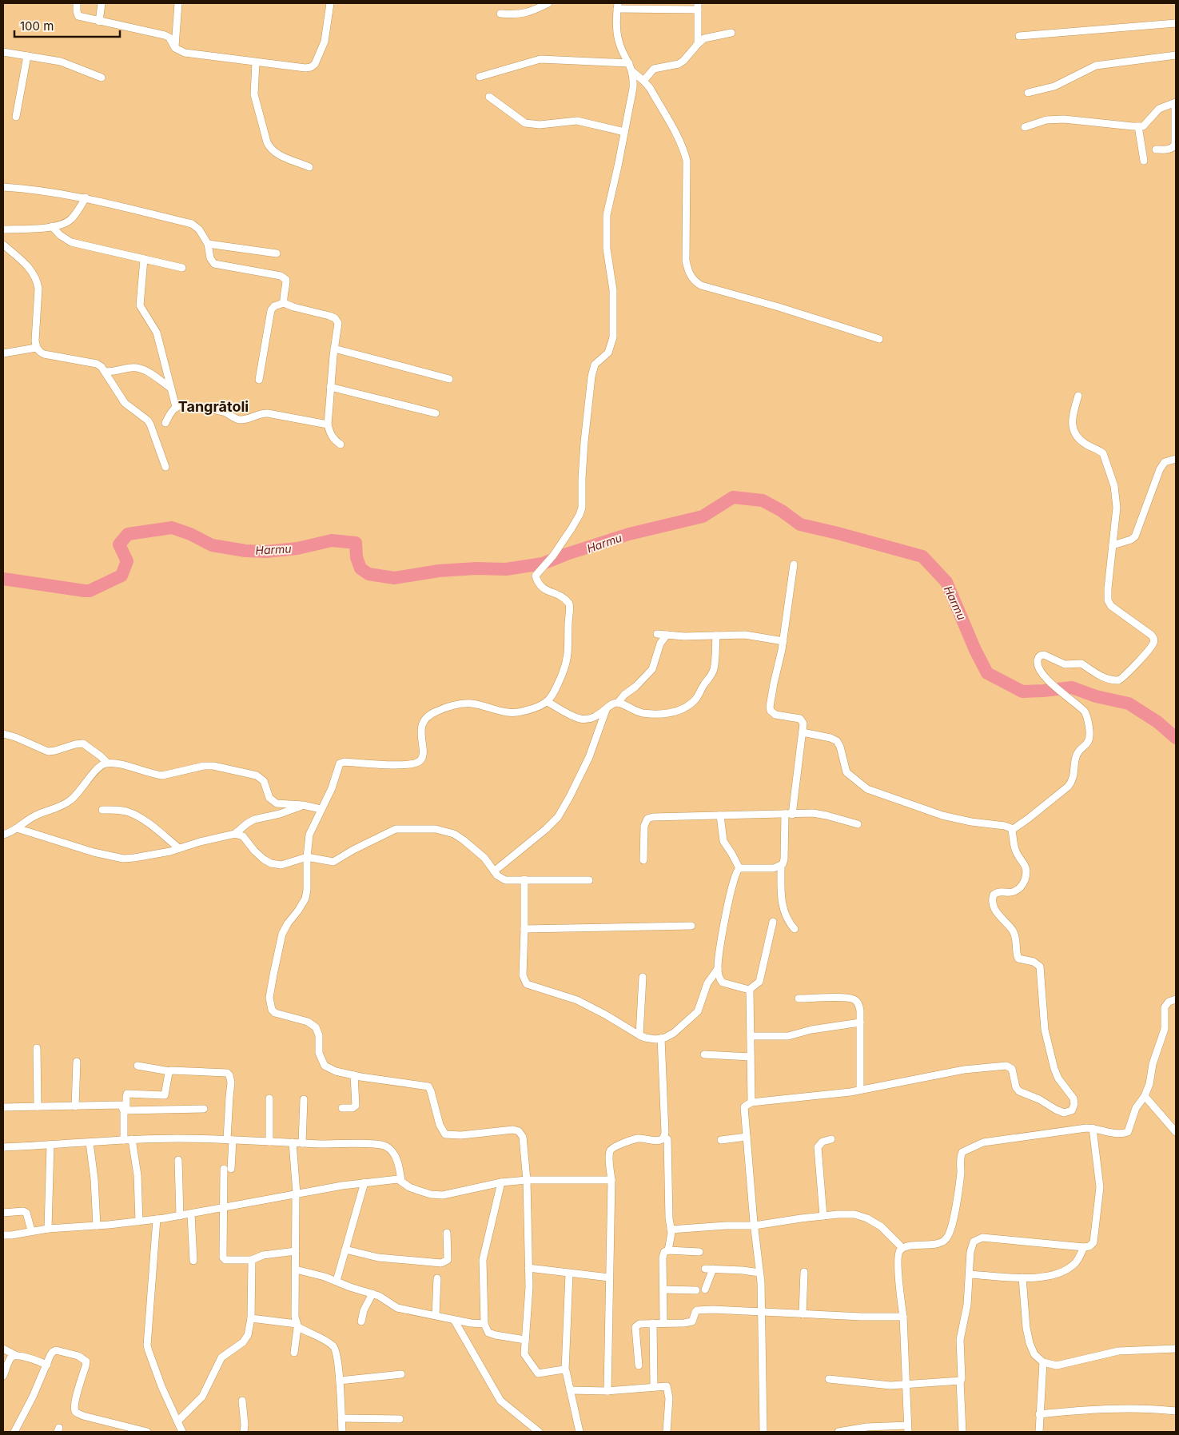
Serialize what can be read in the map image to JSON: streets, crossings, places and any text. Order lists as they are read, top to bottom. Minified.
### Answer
{"districts":["Tangrātoli"],"water":["Harmu"],"scale_bar":"100 m"}
